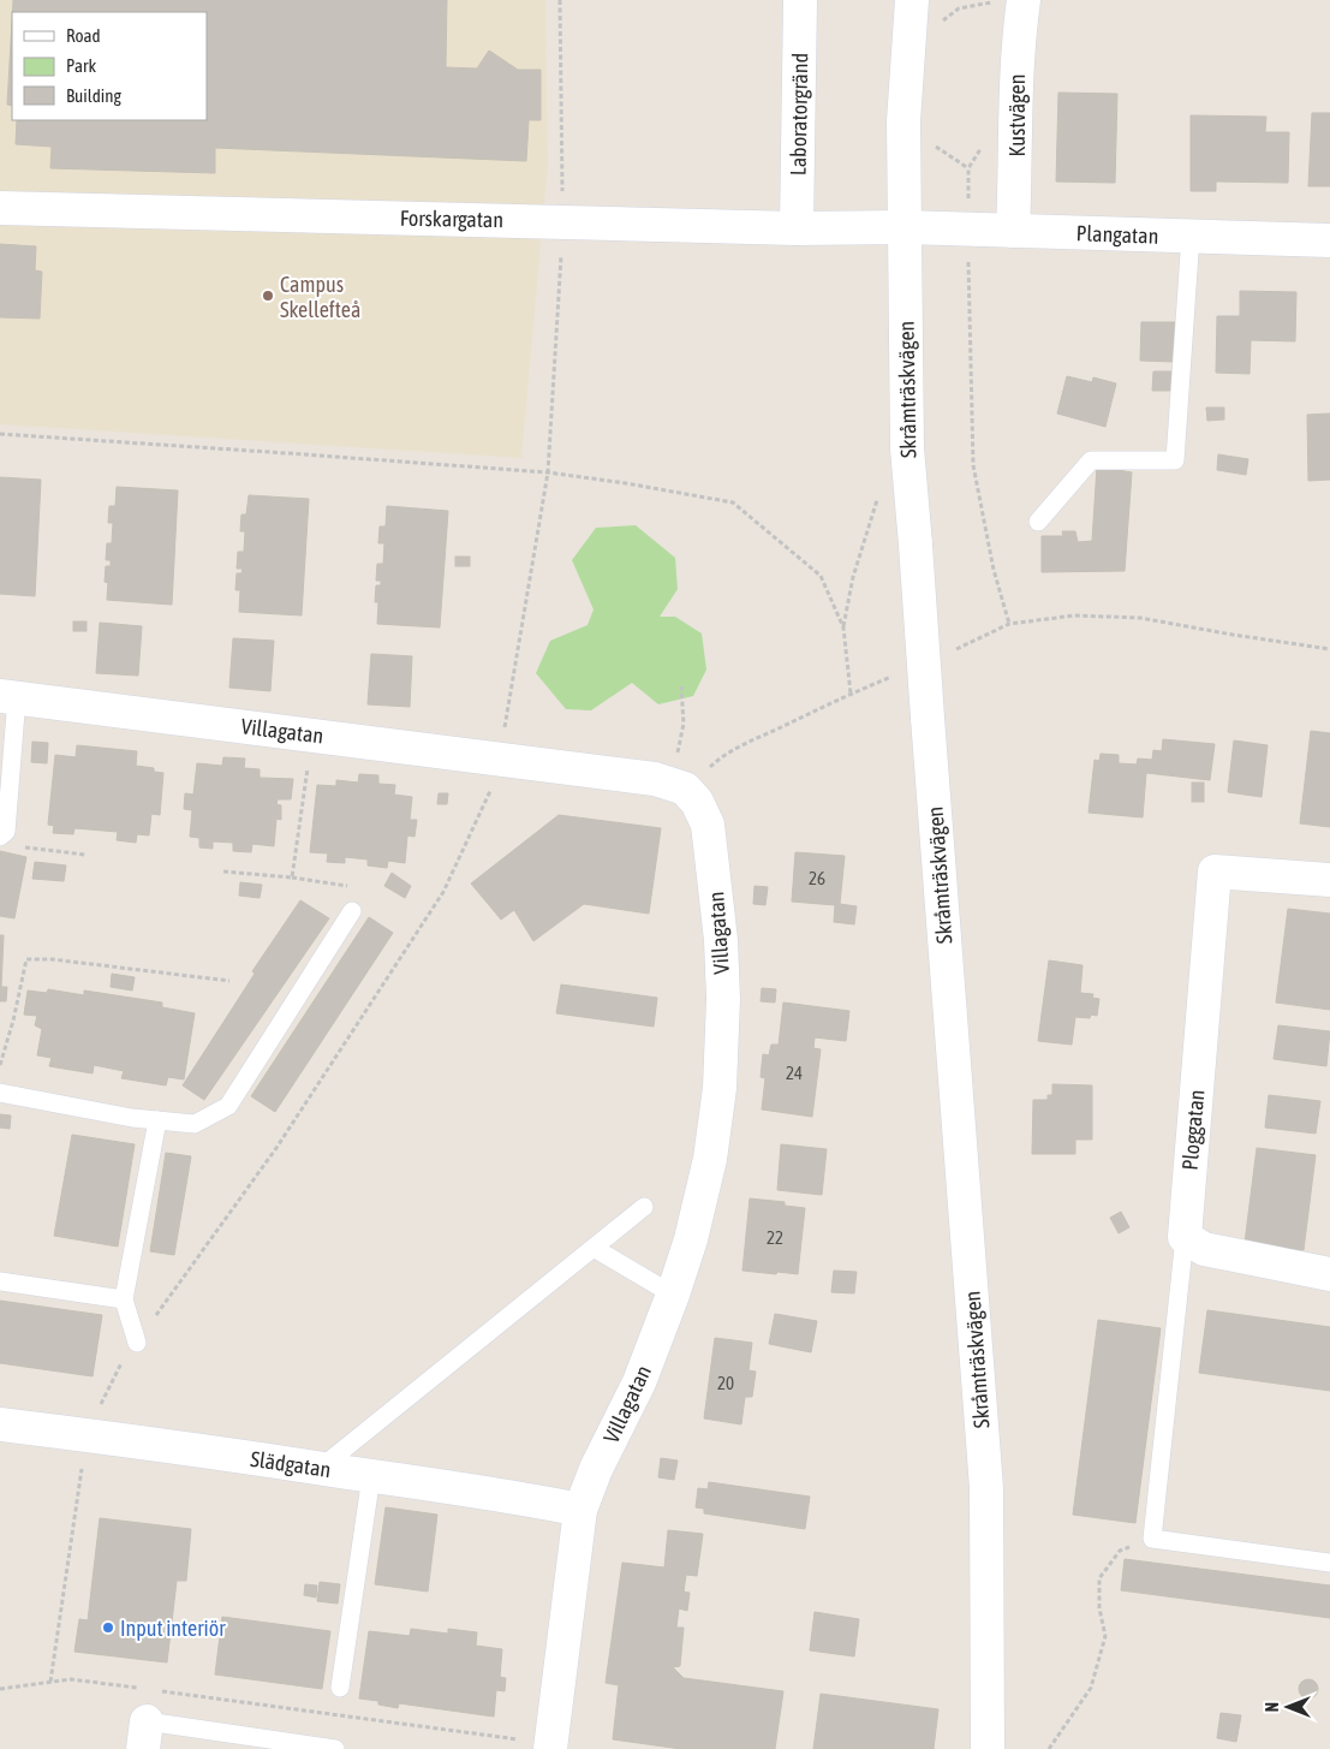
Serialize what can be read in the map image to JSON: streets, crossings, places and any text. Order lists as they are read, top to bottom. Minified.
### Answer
{"streets":{"street":["Laboratorgränd","Kustvägen","Forskargatan","Plangatan","Skråmträskvägen","Villagatan","Ploggatan","Slädgatan"]},"crossings":[["Laboratorgränd","Forskargatan"],["Kustvägen","Plangatan"],["Forskargatan","Plangatan"],["Forskargatan","Skråmträskvägen"],["Plangatan","Skråmträskvägen"],["Villagatan","Slädgatan"]],"places":["Campus Skellefteå","Input interiör"],"house_numbers":["26","24","22","20"],"legend":["Road","Park","Building"],"north":"left"}
